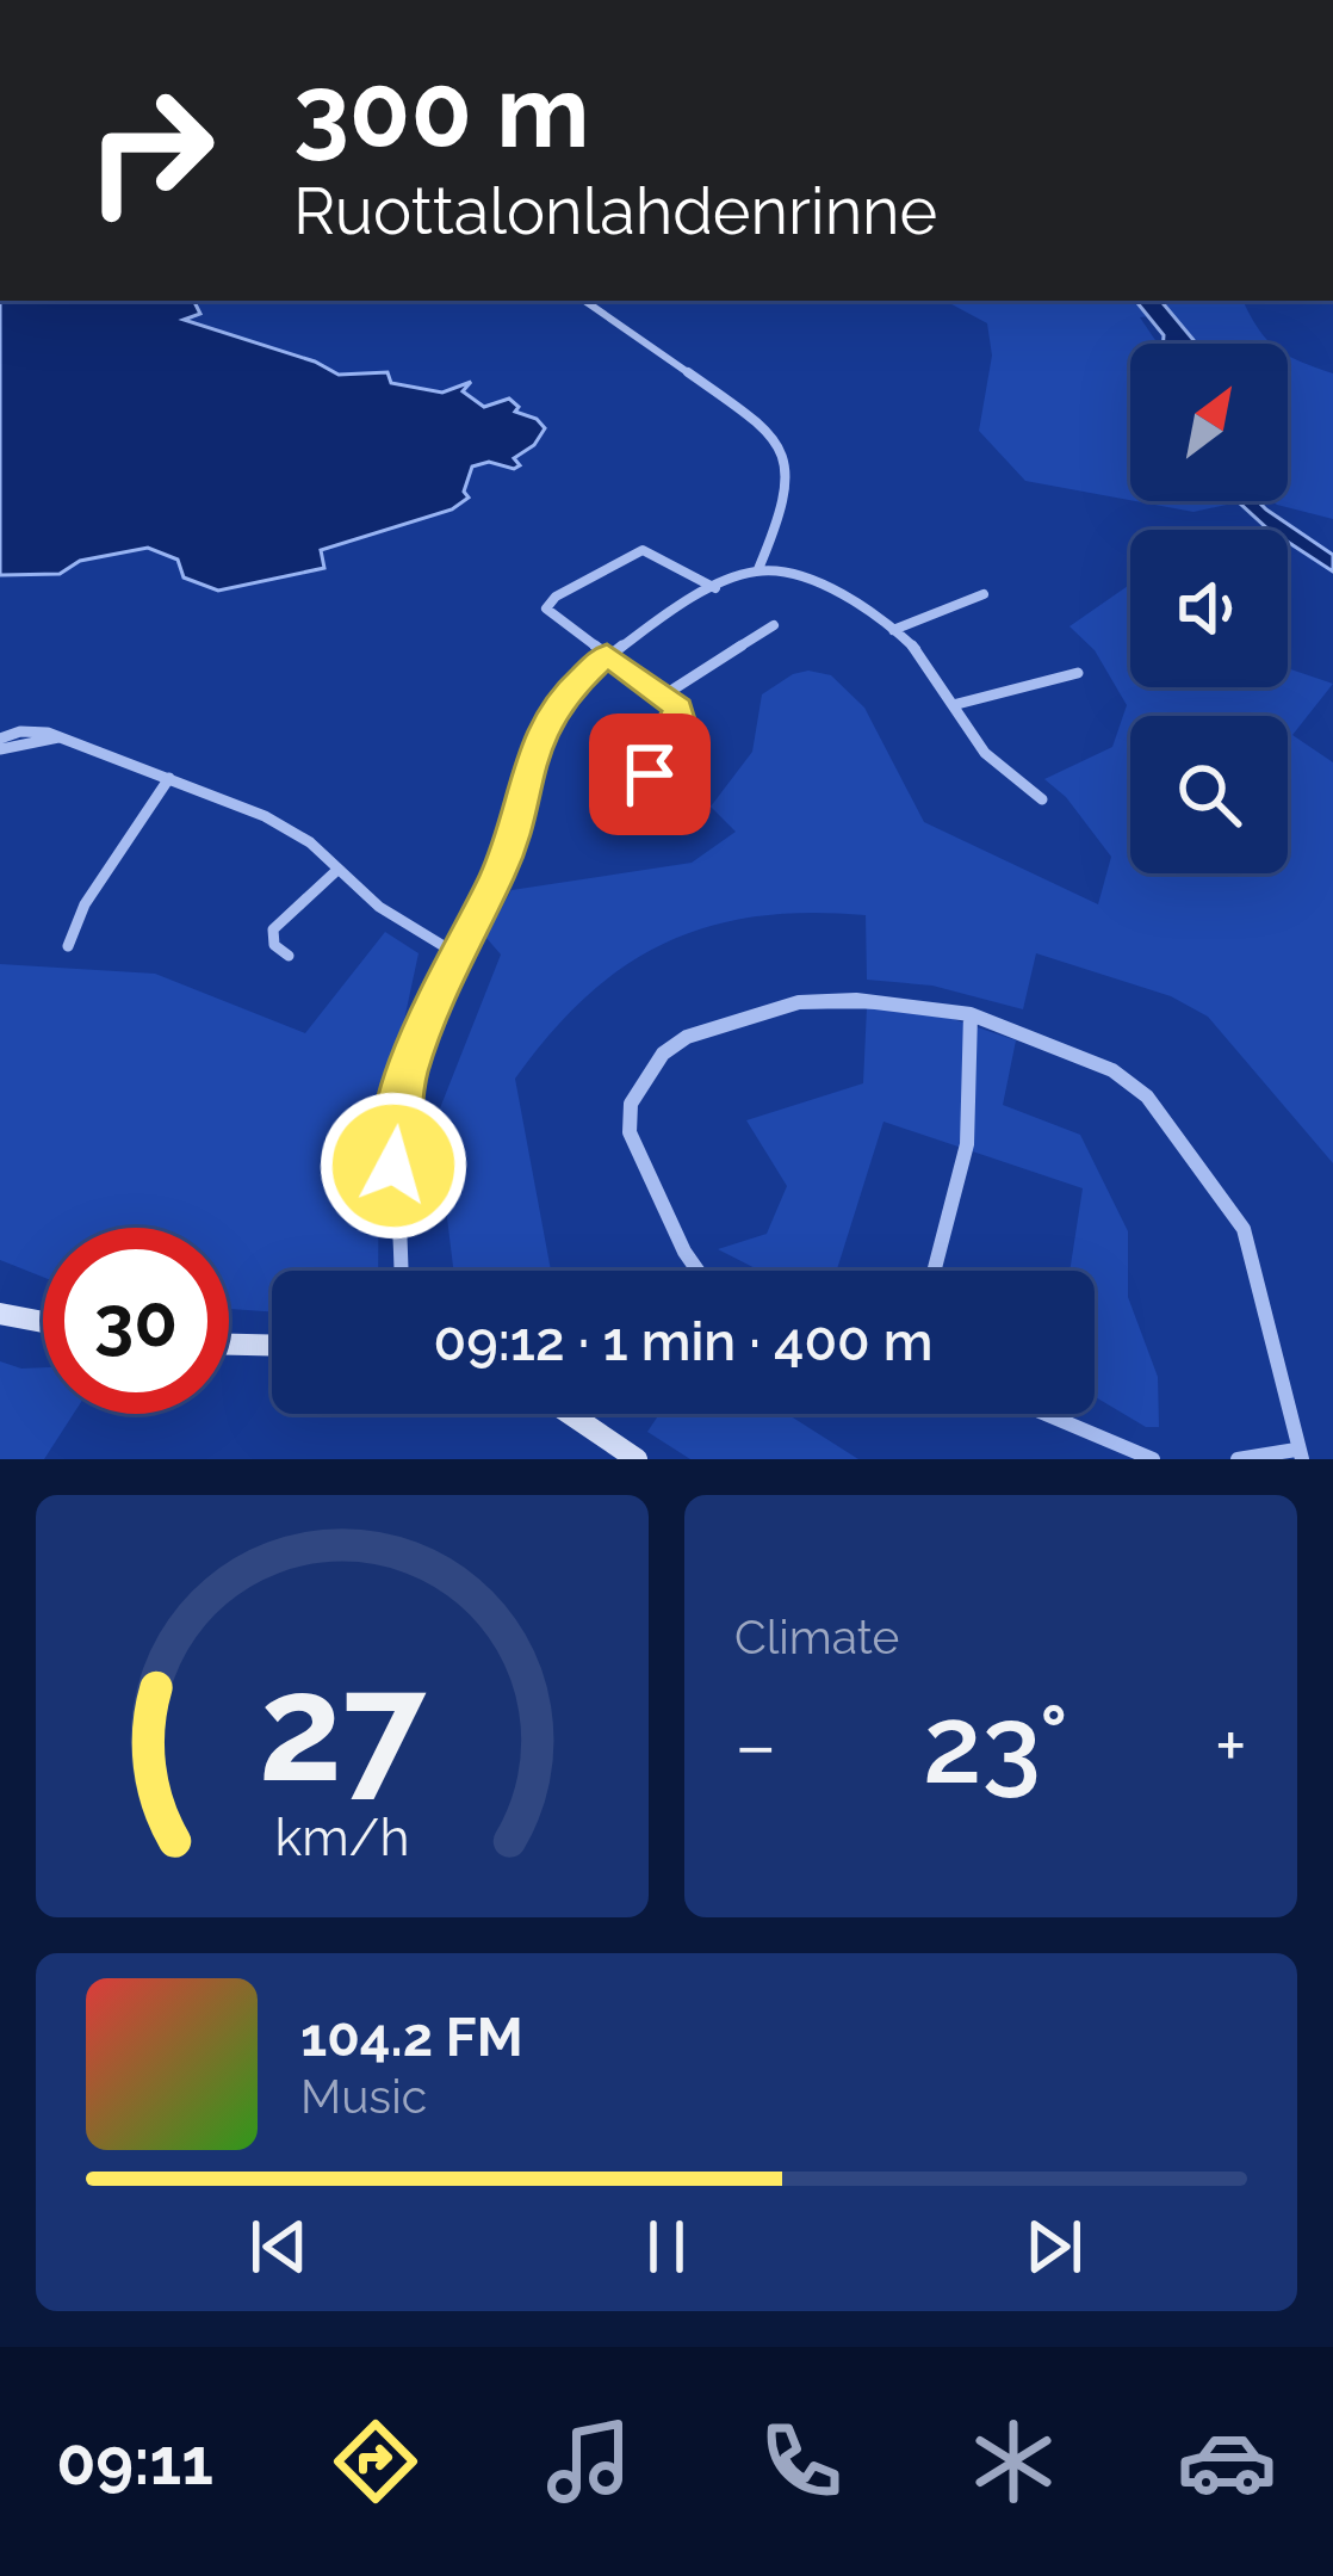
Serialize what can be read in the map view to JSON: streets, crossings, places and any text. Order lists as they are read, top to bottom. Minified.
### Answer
{"north":"top right","page":{"turn":["300 m","Ruottalonlahdenrinne"],"limit":"30","trip":"09:12 · 1 min · 400 m","tile":"Climate","heat":["−","23°","+"],"song":["104.2 FM","Music"],"tabs":"09:11","gauge":["27","km/h"]}}
